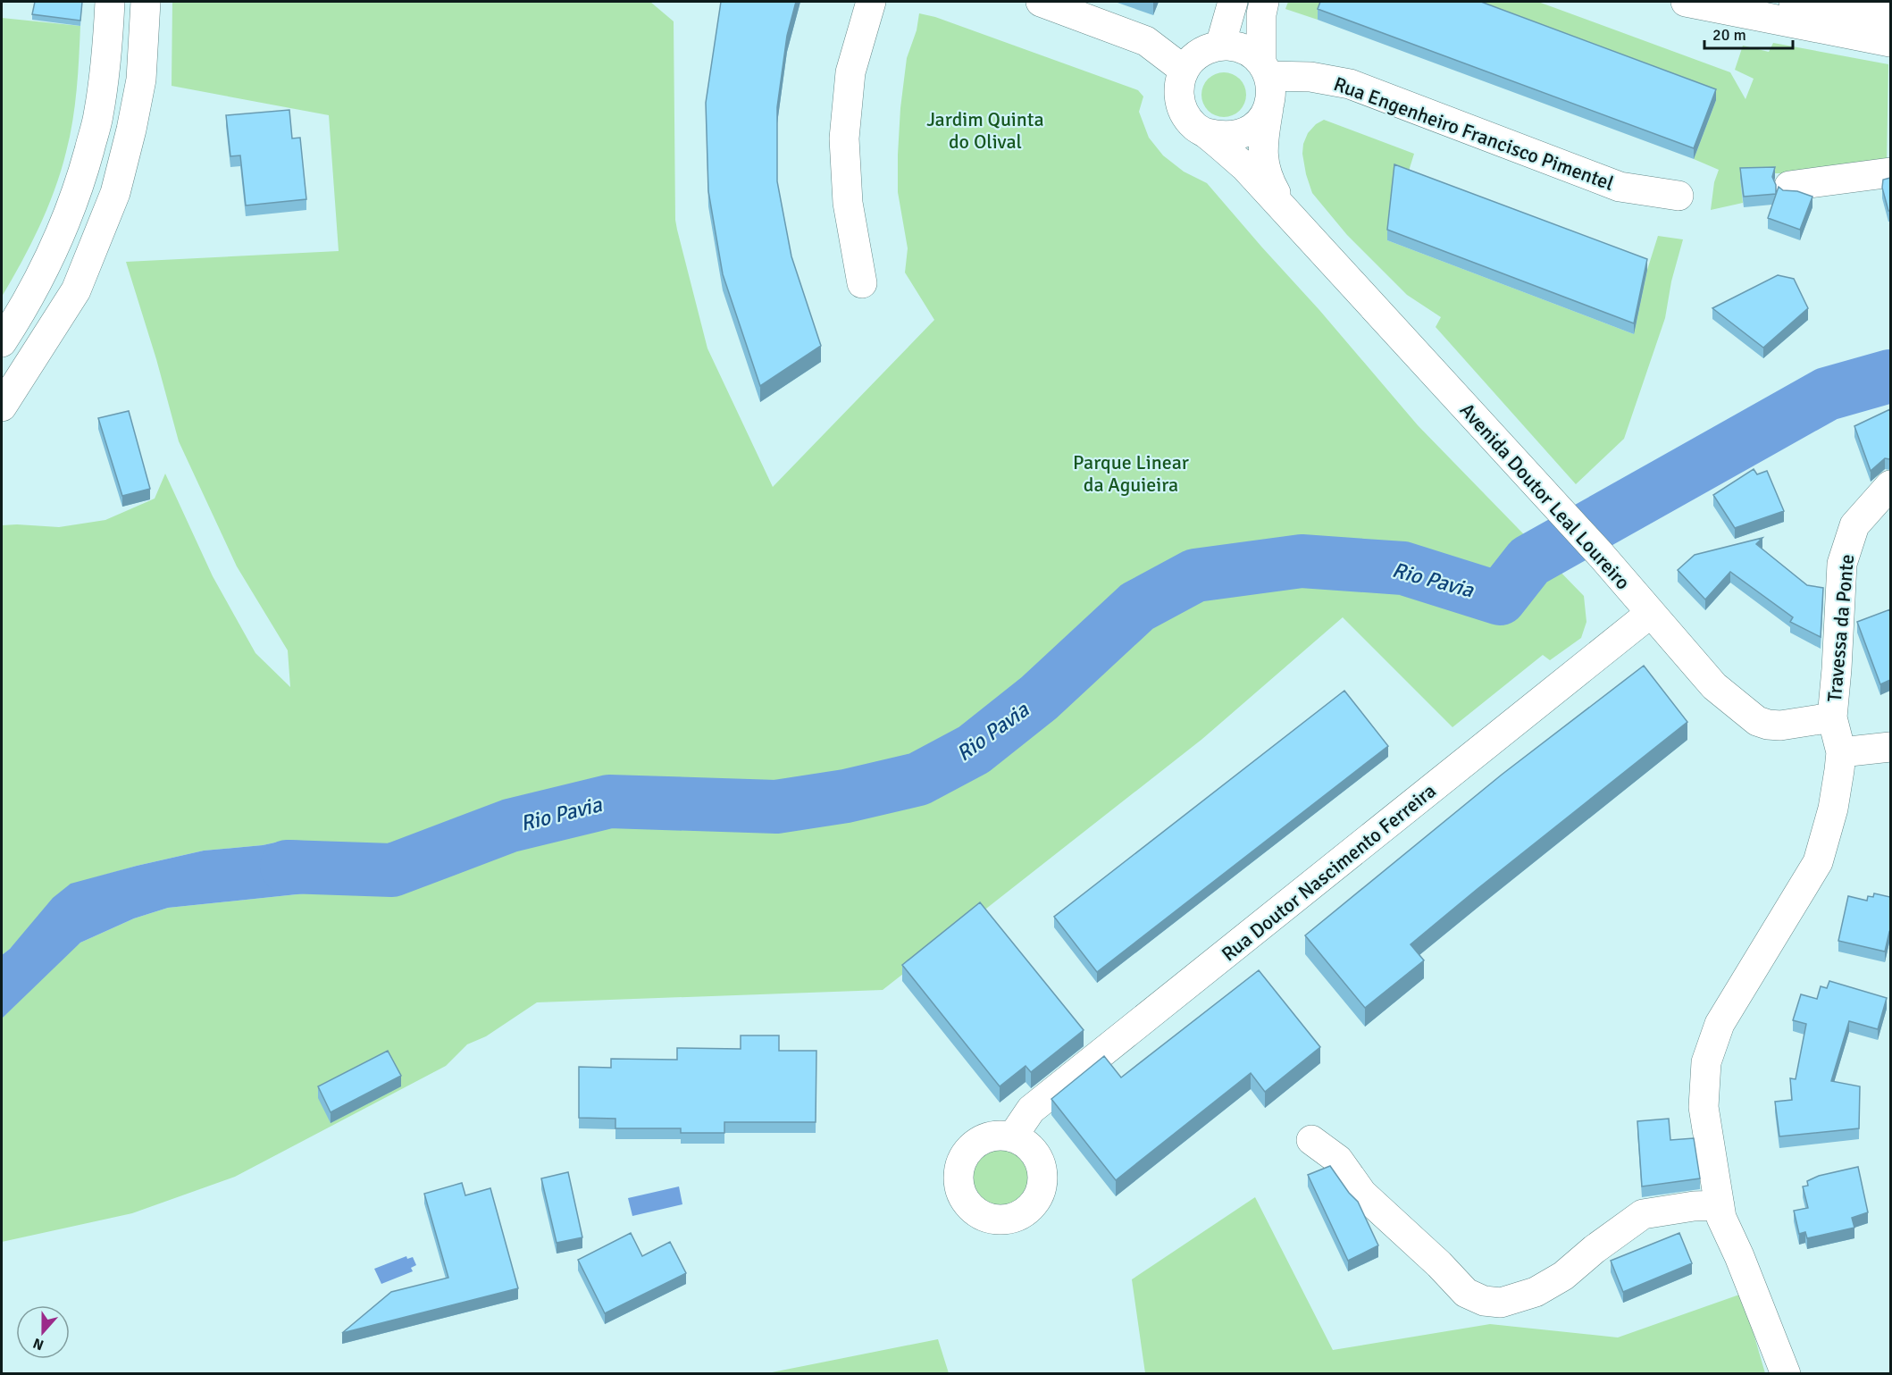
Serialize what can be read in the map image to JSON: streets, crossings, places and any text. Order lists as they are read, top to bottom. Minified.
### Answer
{"streets":{"street":["Rua Engenheiro Francisco Pimentel","Avenida Doutor Leal Loureiro","Travessa da Ponte","Rua Doutor Nascimento Ferreira"]},"crossings":[["Rua Engenheiro Francisco Pimentel","Avenida Doutor Leal Loureiro"],["Avenida Doutor Leal Loureiro","Travessa da Ponte"],["Avenida Doutor Leal Loureiro","Rua Doutor Nascimento Ferreira"]],"water":["Rio Pavia"],"parks":["Jardim Quinta do Olival","Parque Linear da Aguieira"],"scale_bar":"20 m","north":"bottom"}
